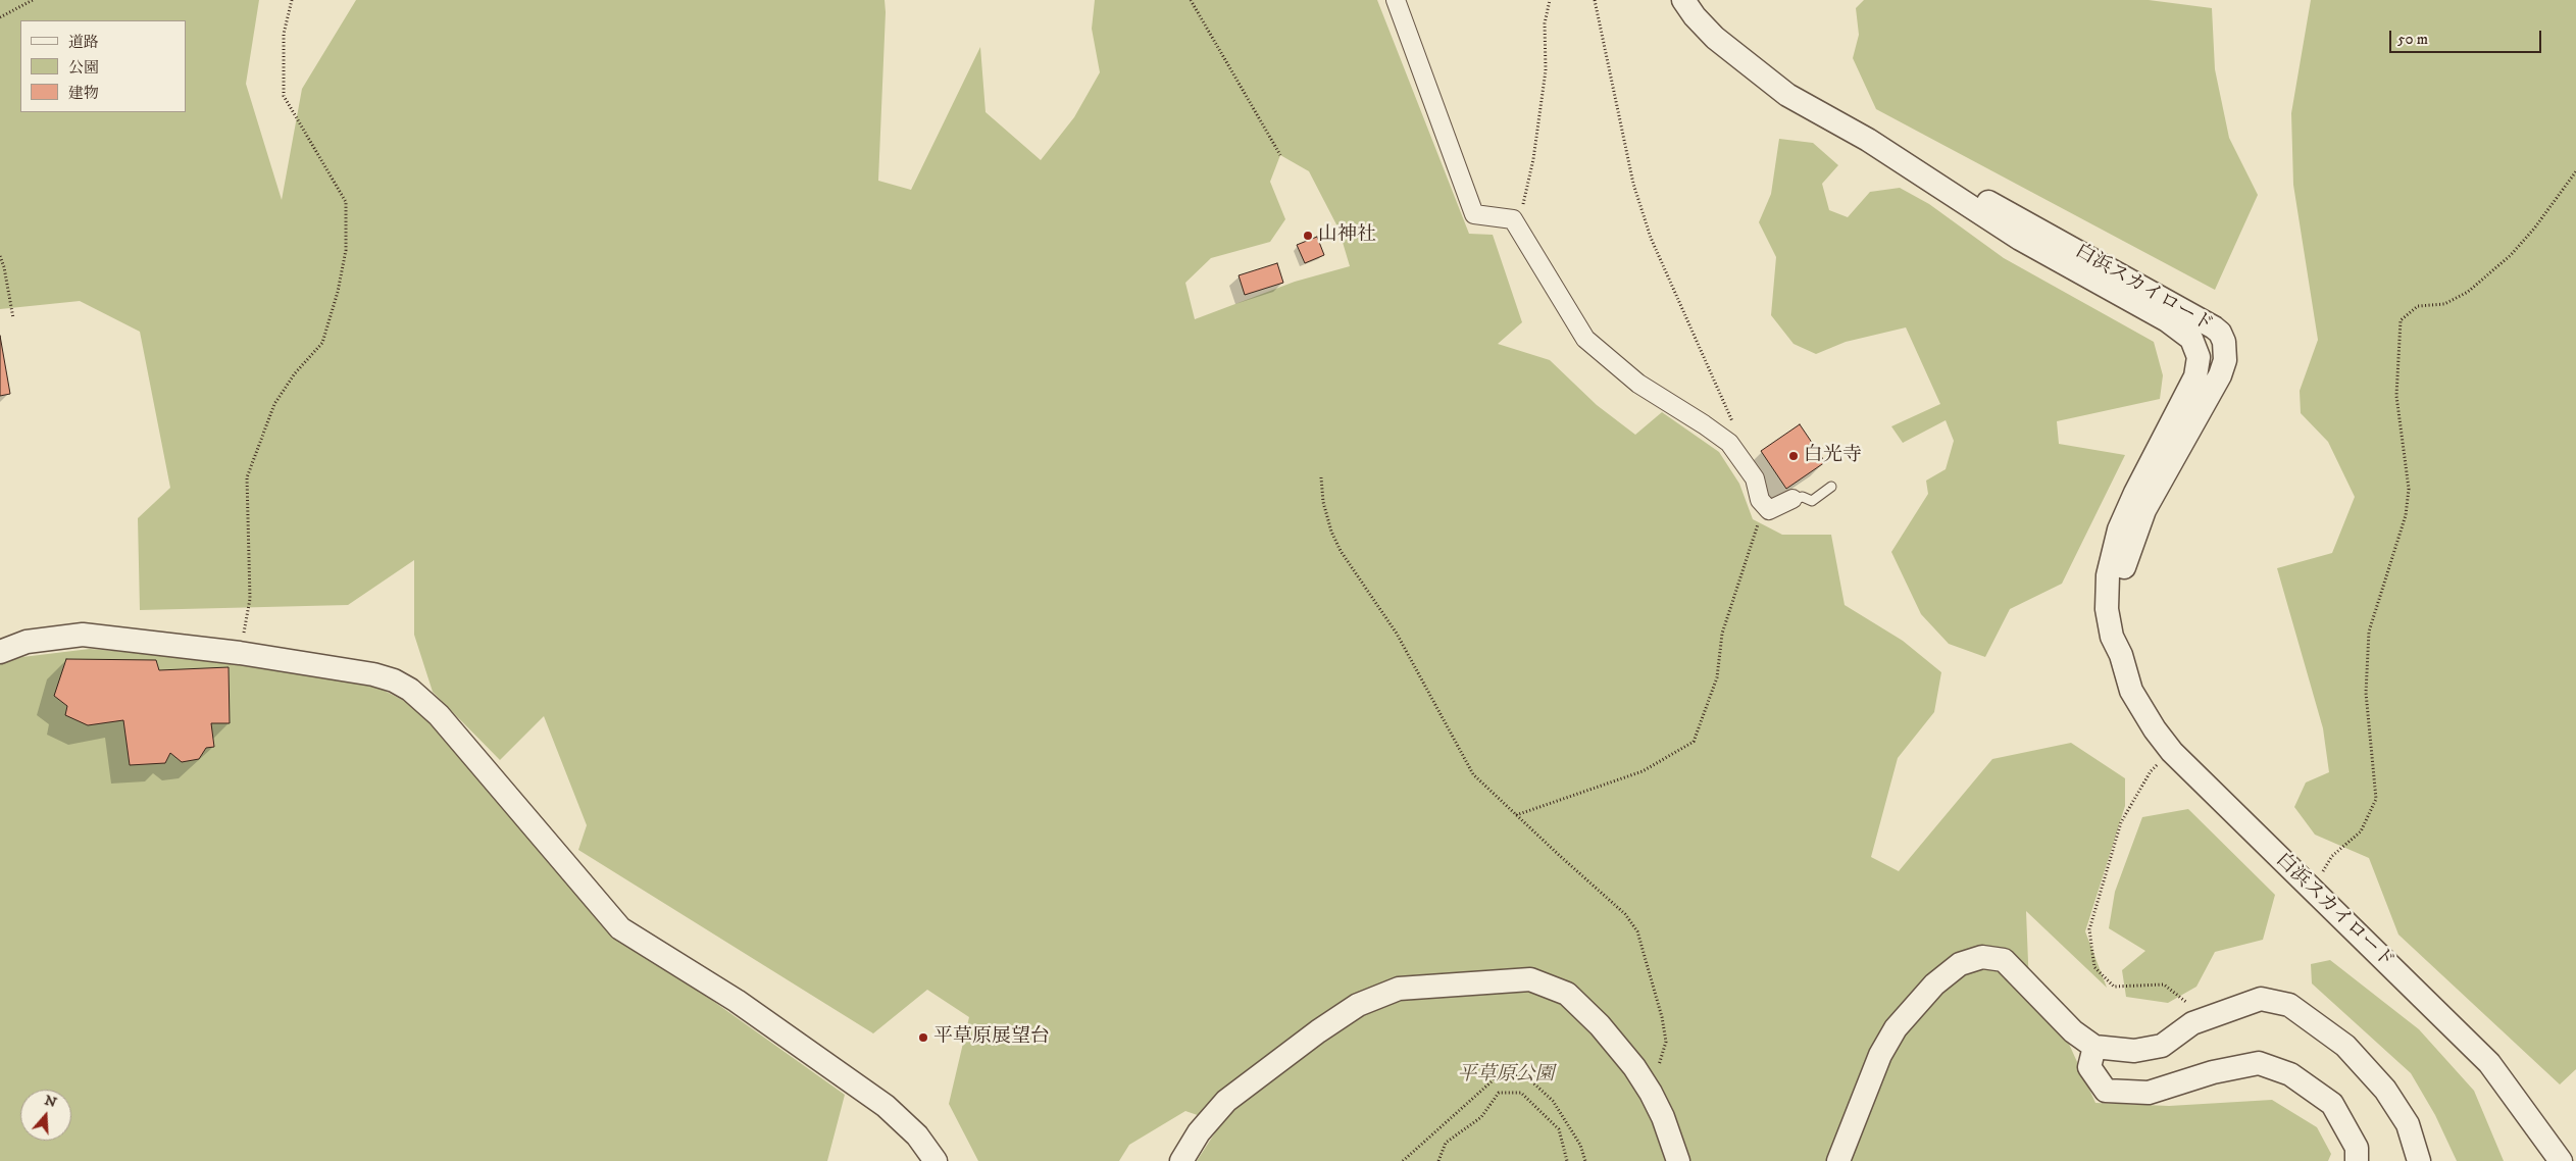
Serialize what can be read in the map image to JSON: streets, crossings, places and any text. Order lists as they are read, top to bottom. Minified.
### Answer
{"streets":{"street":["白浜スカイロード"]},"parks":["平草原公園"],"places":["山神社","白光寺","平草原展望台"],"legend":["道路","公園","建物"],"scale_bar":"50 m","north":"top"}
